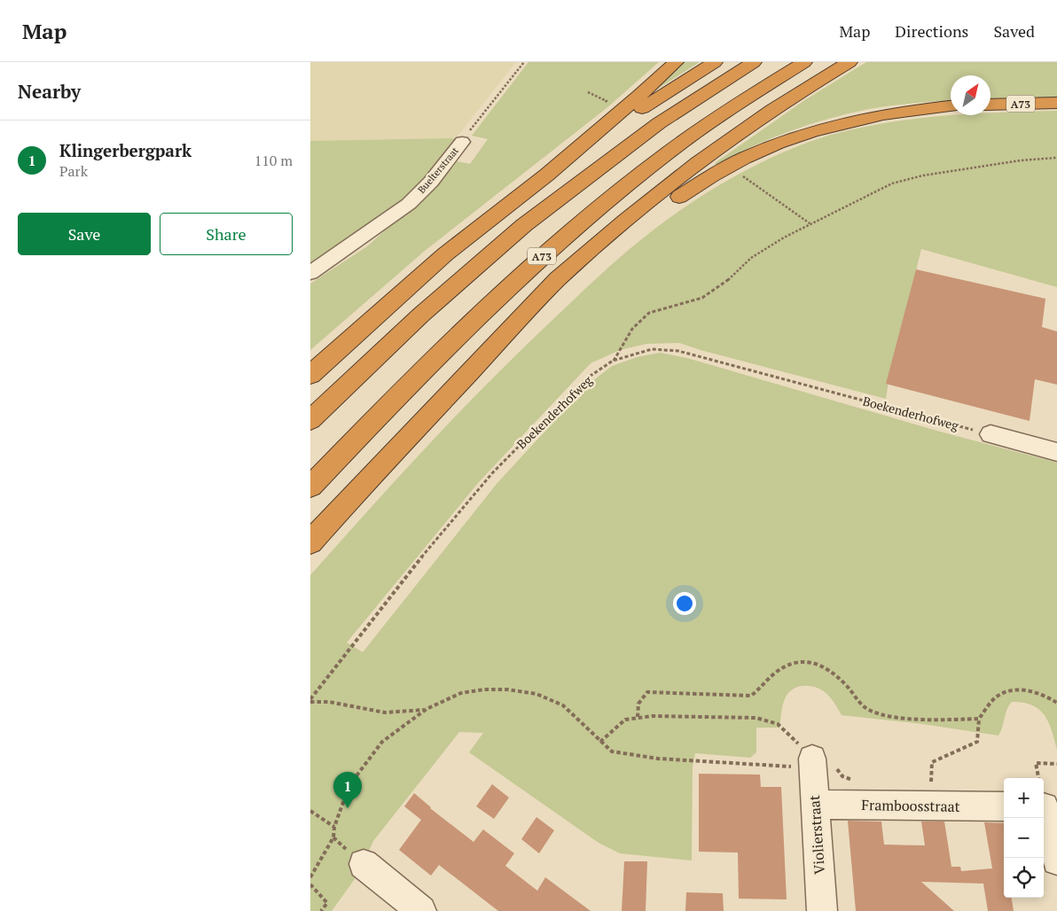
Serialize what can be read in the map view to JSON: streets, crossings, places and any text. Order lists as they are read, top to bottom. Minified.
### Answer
{"streets":{"highway":["A73"],"street":["Buelterstraat","Framboosstraat","Violierstraat"],"path":["Boekenderhofweg"]},"crossings":[["Framboosstraat","Violierstraat"]],"north":"top right","page":{"header":"Map","nav":["Map","Directions","Saved"],"heading":"Nearby","list":[{"mark":"1","name":"Klingerbergpark","note":"Park","value":"110 m"}],"buttons":["Save","Share"],"pins":"1","map_buttons":["+","−"]}}
